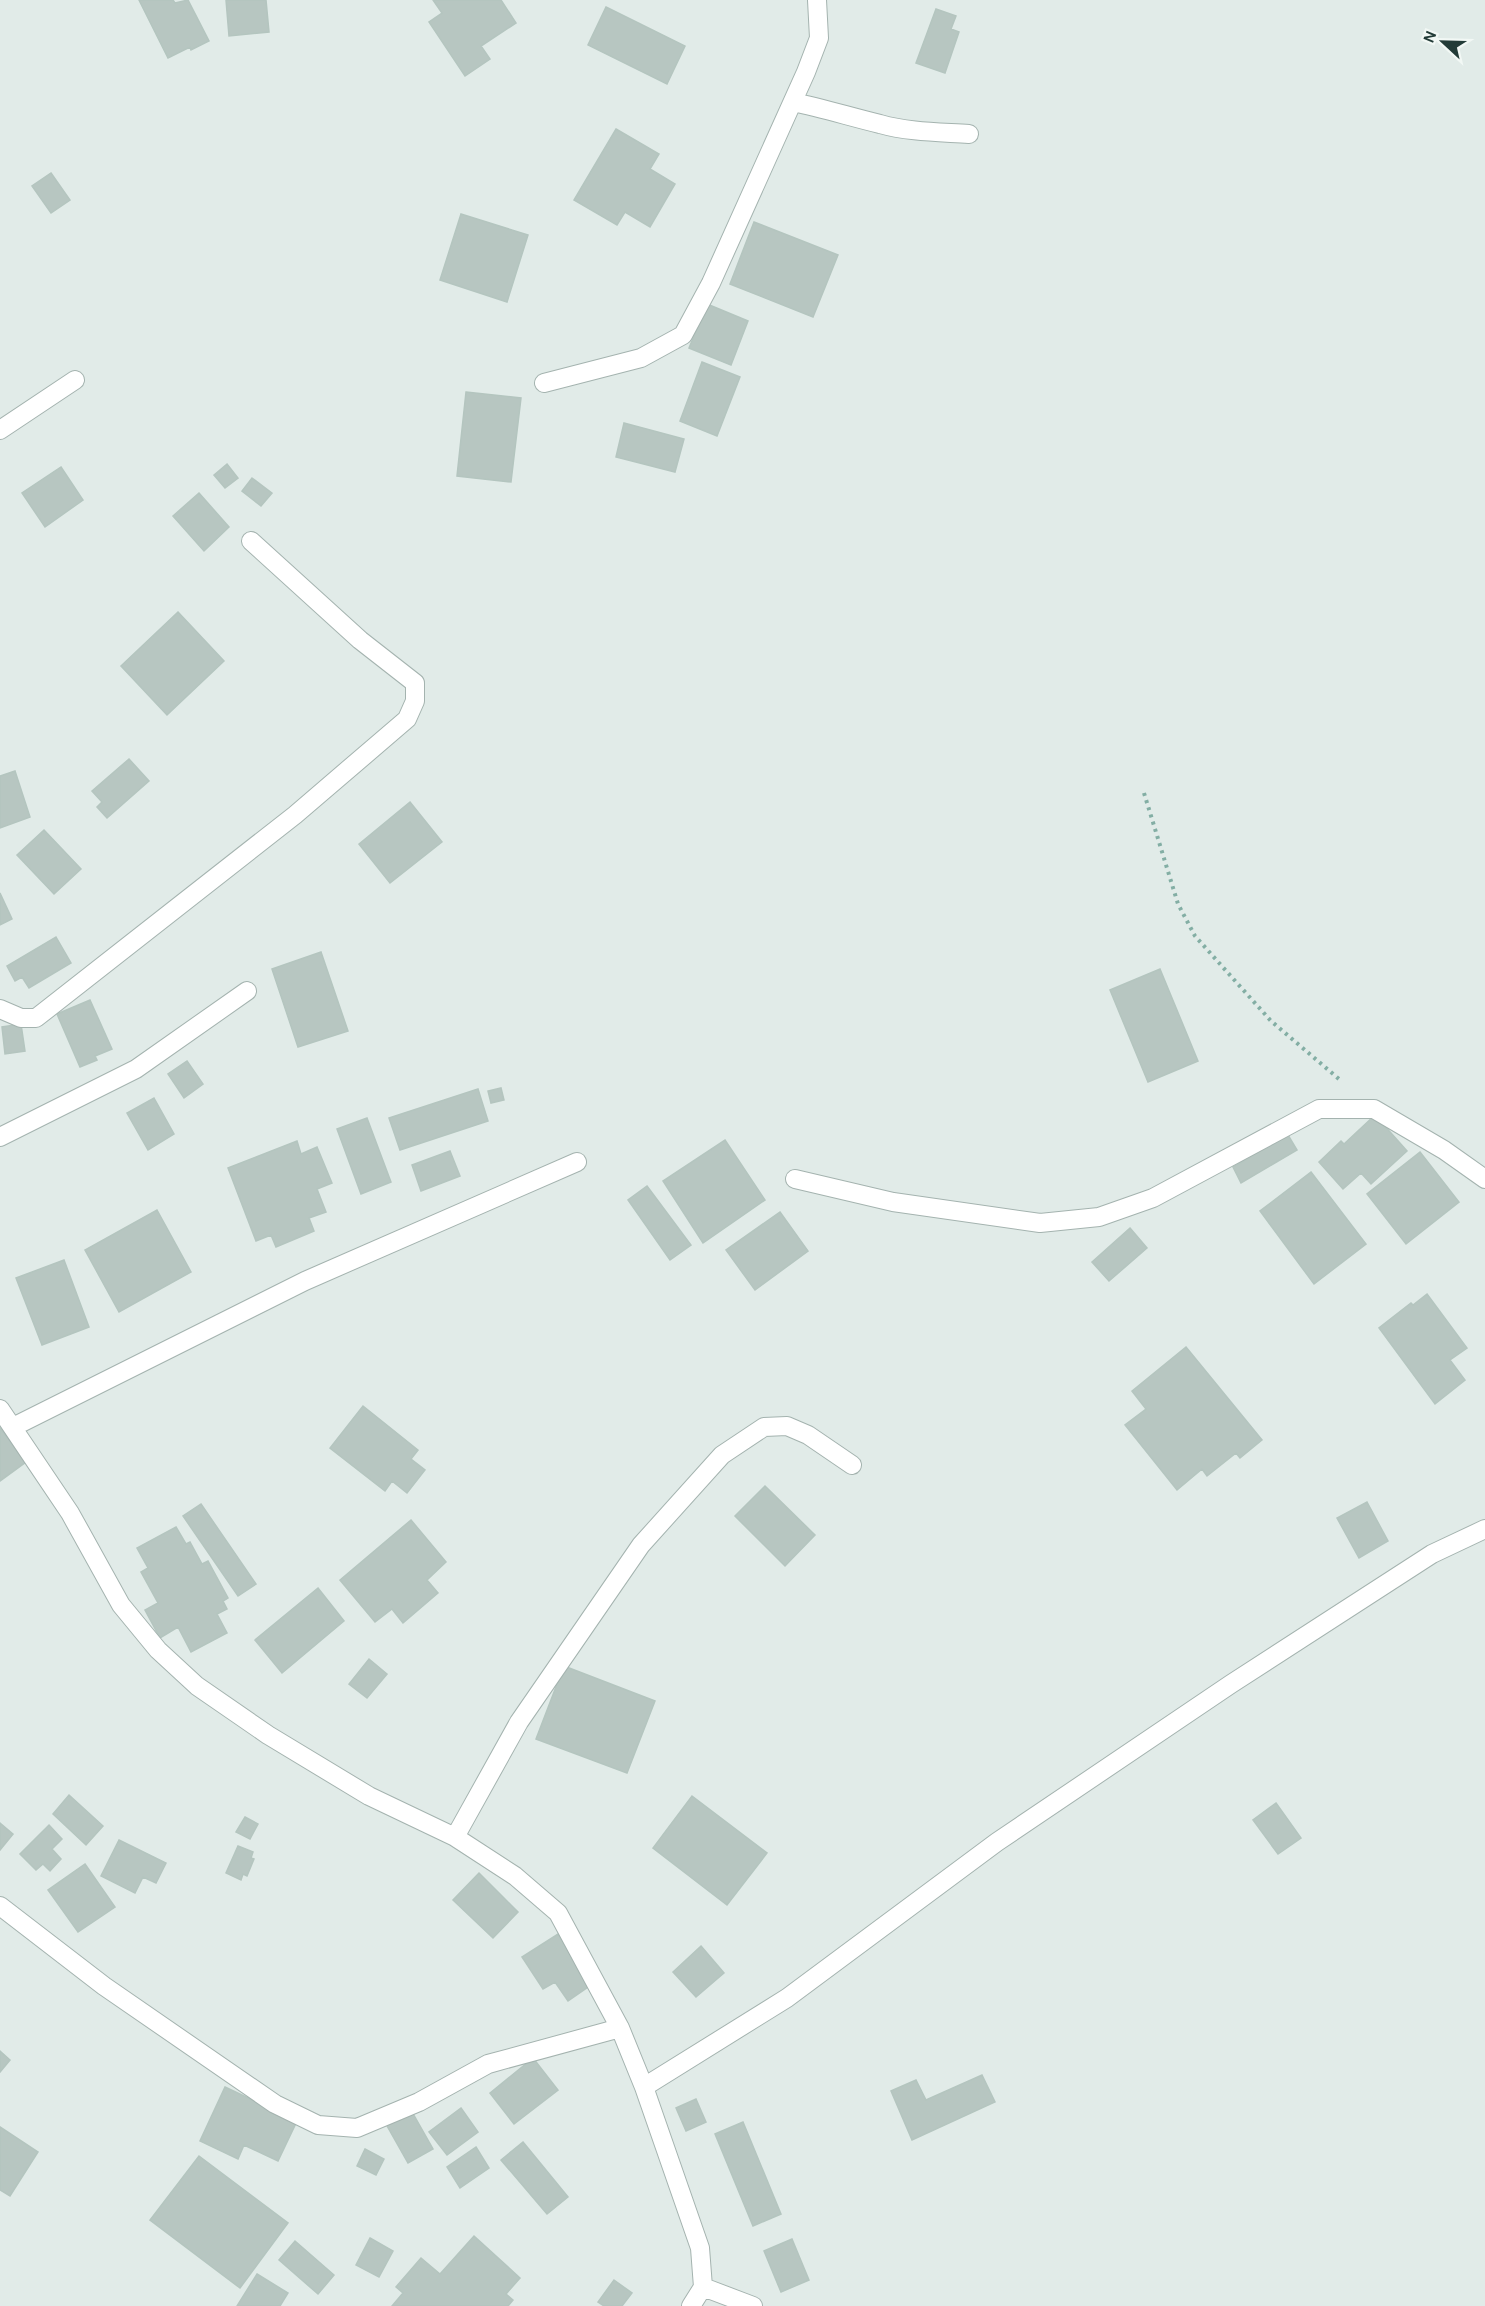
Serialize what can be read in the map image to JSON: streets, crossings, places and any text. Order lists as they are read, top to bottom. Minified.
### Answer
{"north":"left"}
